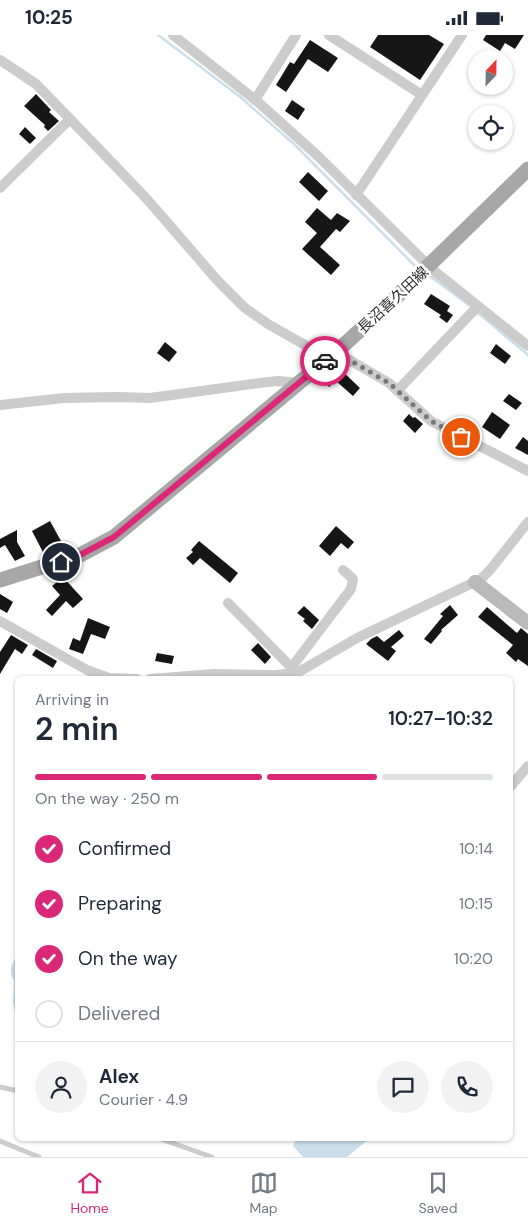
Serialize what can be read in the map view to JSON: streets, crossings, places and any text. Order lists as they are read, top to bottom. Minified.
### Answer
{"streets":{"main road":["長沼喜久田線"]},"north":"top","page":{"status":"10:25","heading":["2 min","Arriving in","10:27–10:32"],"panel":["Alex","Courier · 4.9"],"bar":"On the way · 250 m","list":[["Confirmed","10:14"],["Preparing","10:15"],["On the way","10:20"],"Delivered"],"tabs":["Home","Map","Saved"]}}
